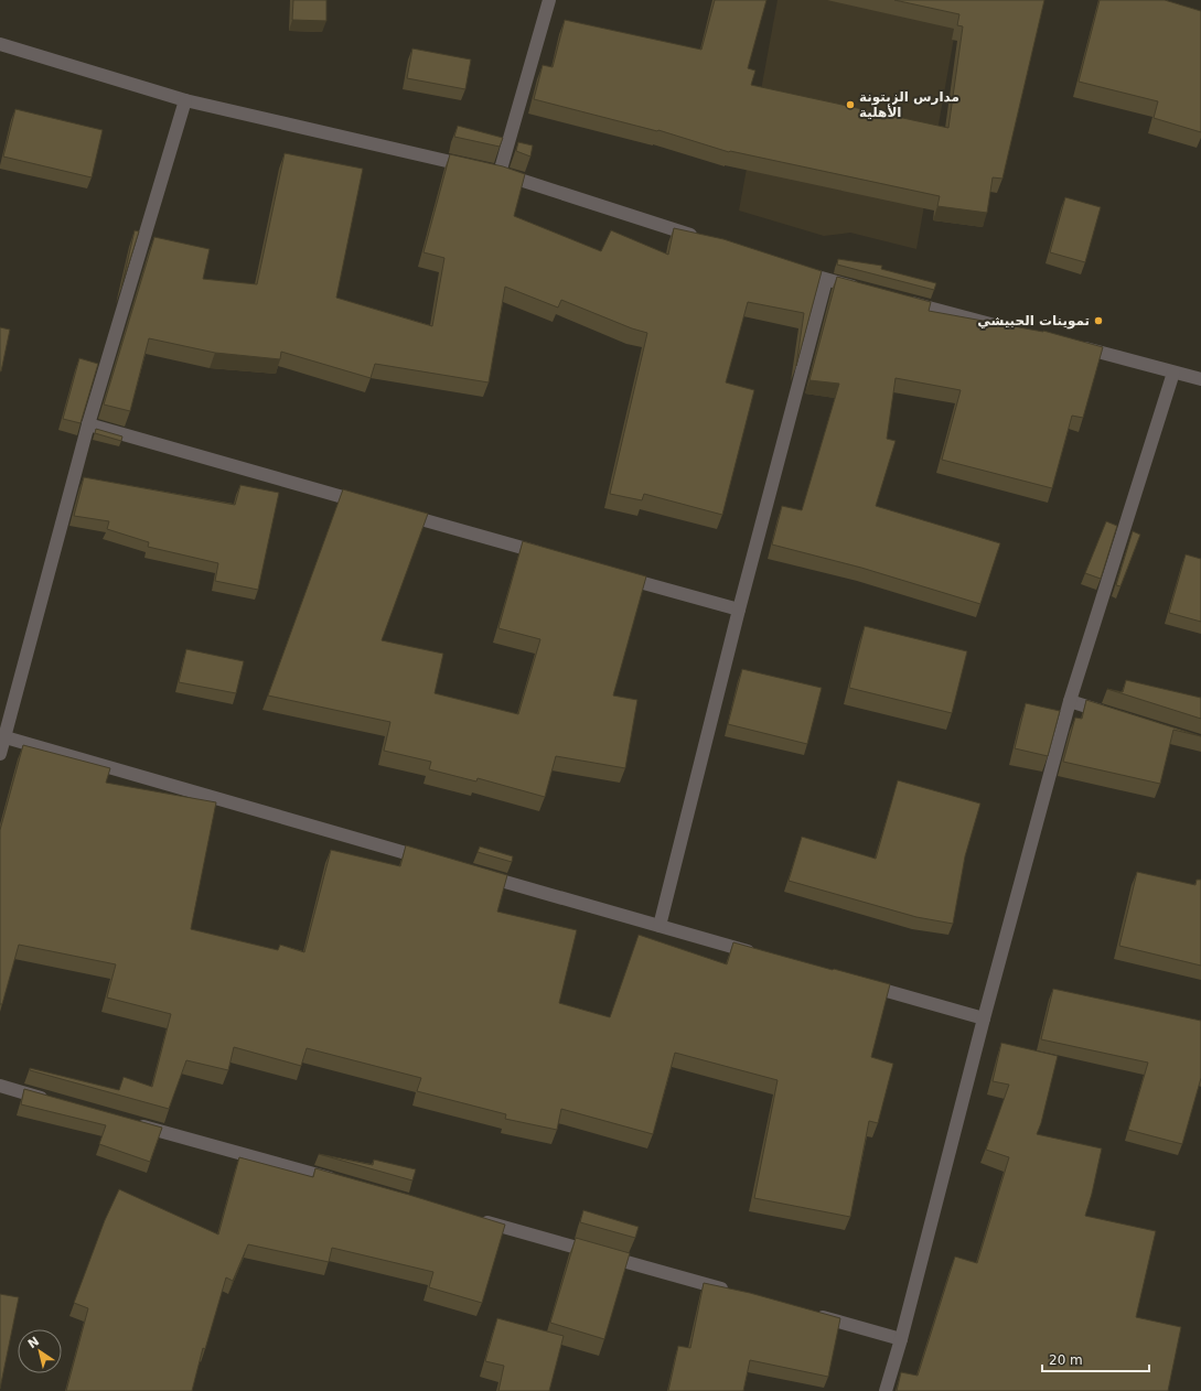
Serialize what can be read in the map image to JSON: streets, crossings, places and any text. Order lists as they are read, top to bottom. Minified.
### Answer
{"places":["مدارس الزيتونة الأهلية","تموينات الحبيشي"],"scale_bar":"20 m","north":"top left"}
